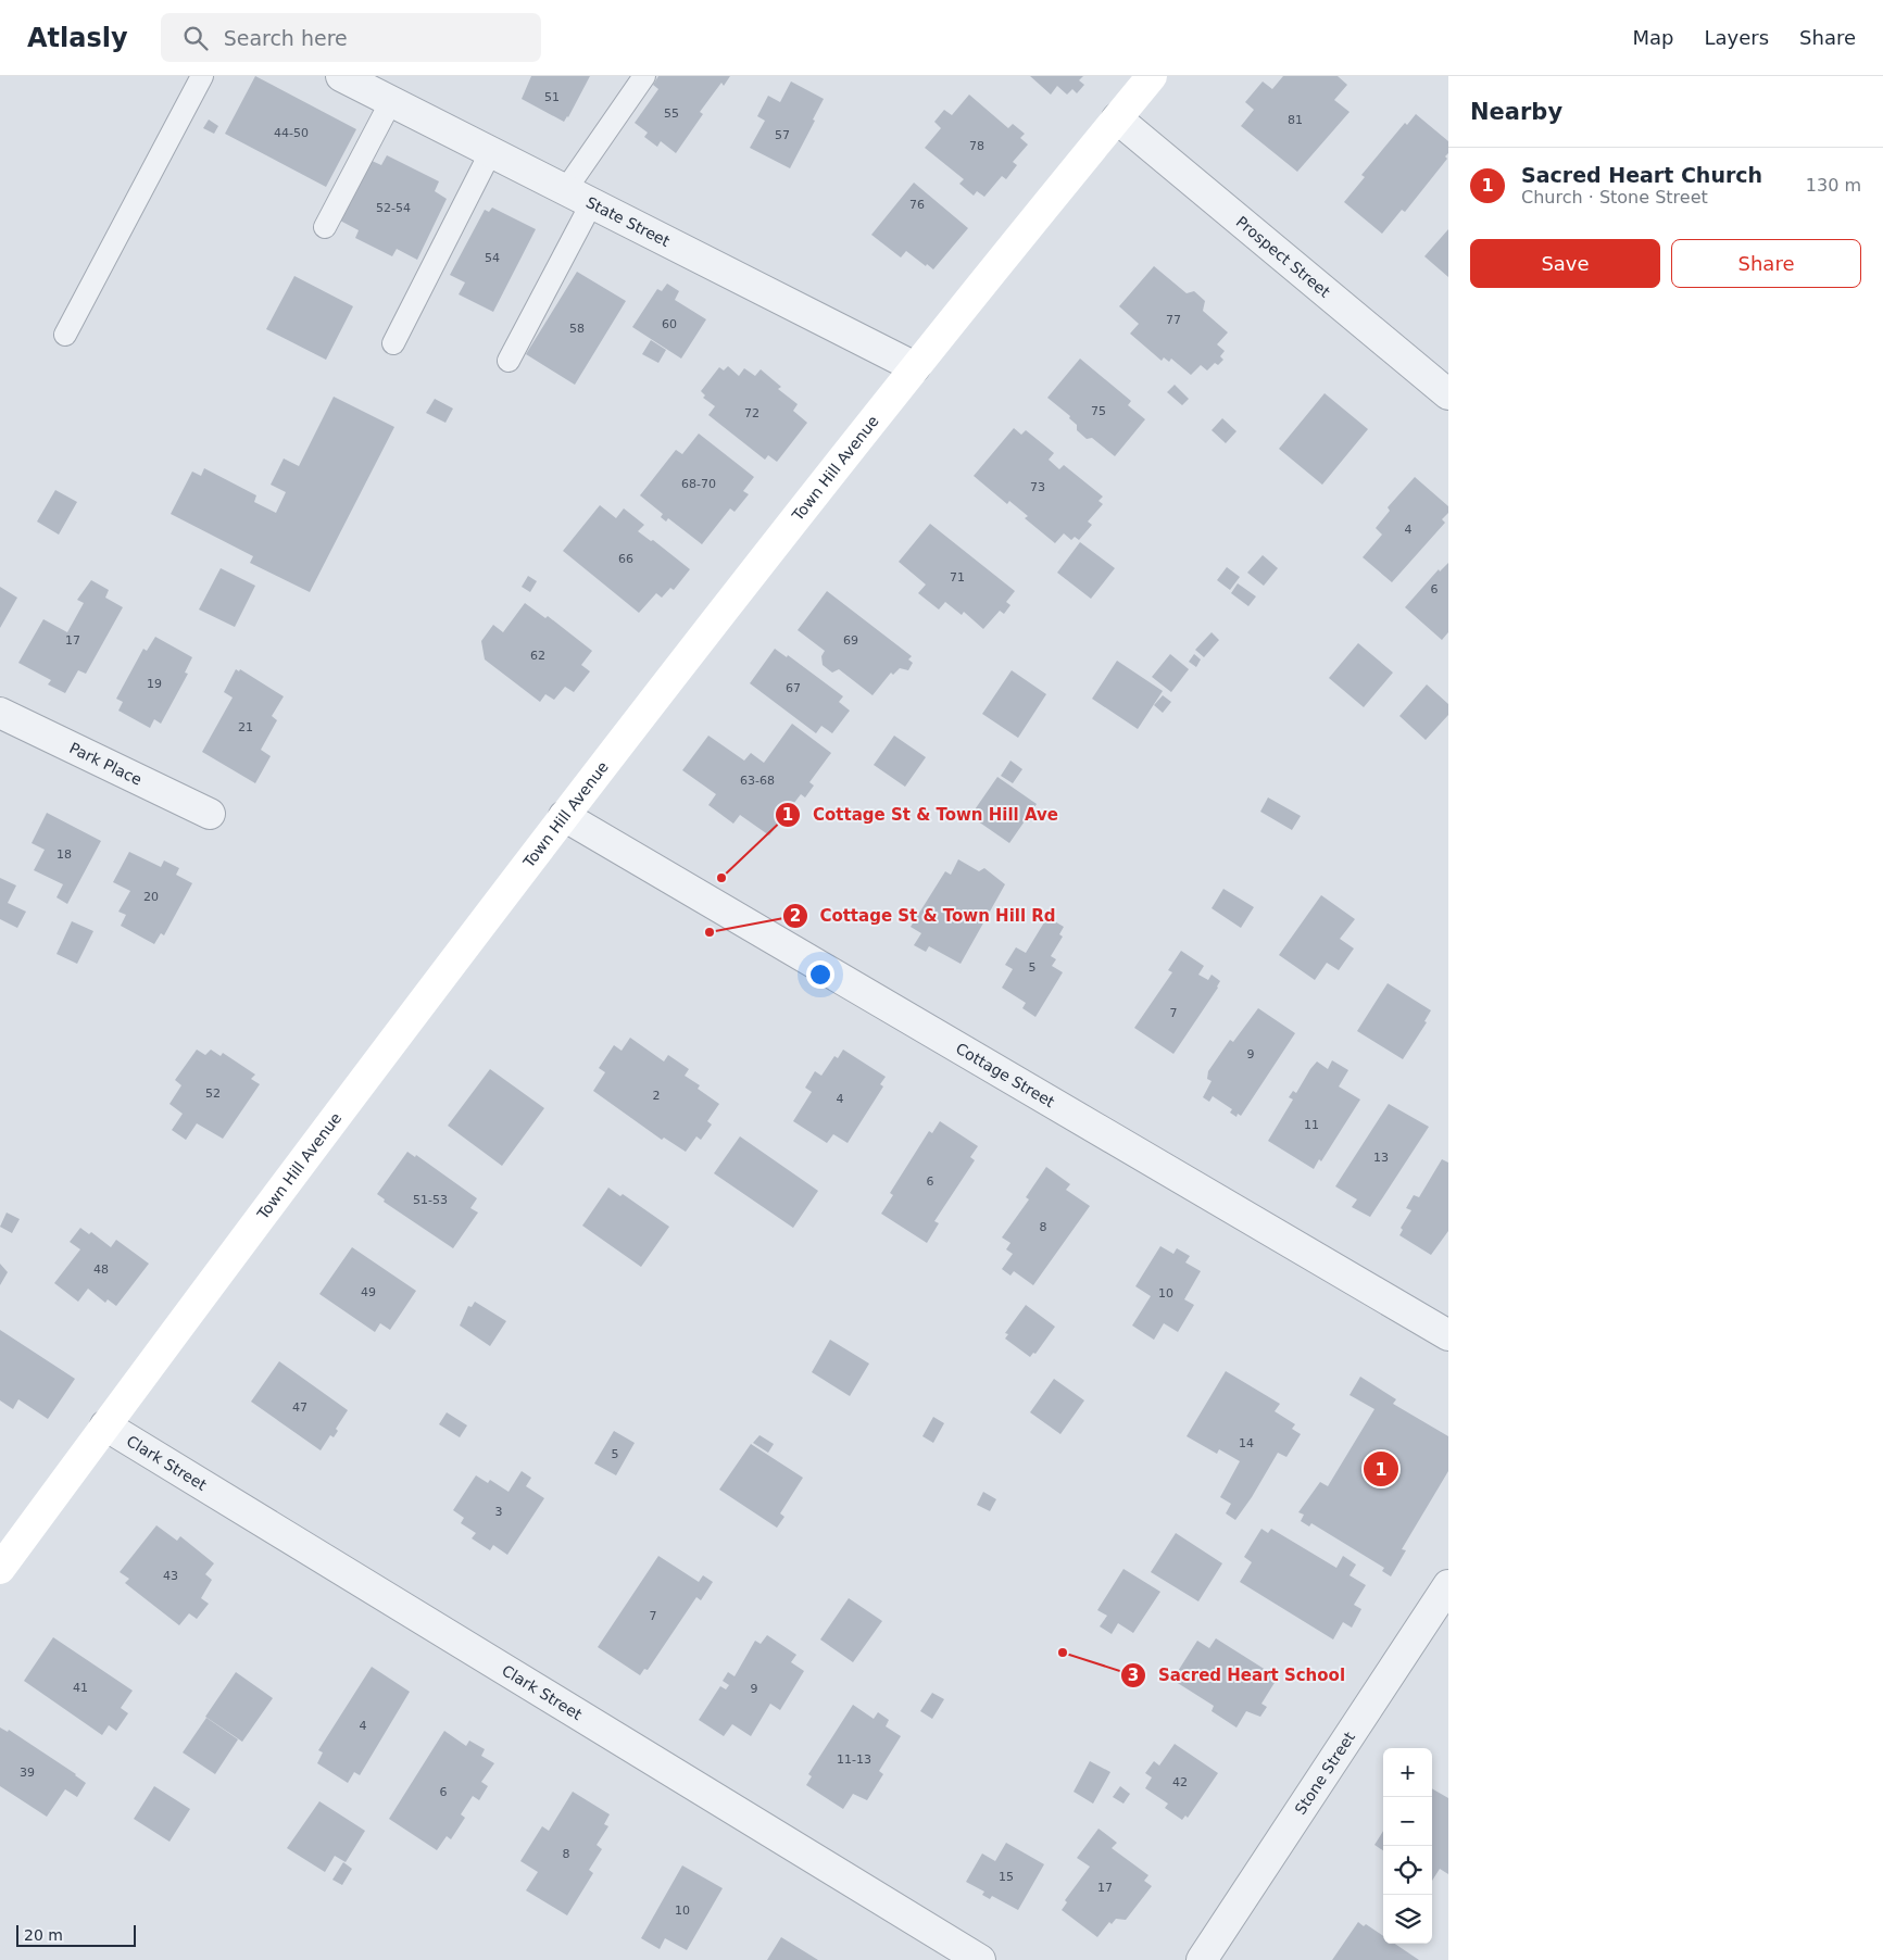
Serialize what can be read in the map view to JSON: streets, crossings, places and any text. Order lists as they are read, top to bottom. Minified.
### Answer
{"streets":{"street":["State Street","Prospect Street","Town Hill Avenue","Park Place","Cottage Street","Clark Street","Stone Street"]},"crossings":[["State Street","Town Hill Avenue"],["Prospect Street","Town Hill Avenue"],["Town Hill Avenue","Cottage Street"],["Town Hill Avenue","Clark Street"]],"places":["Cottage St & Town Hill Ave","Cottage St & Town Hill Rd","Sacred Heart School"],"house_numbers":["51","55","81","44-50","57","78","76","52-54","54","77","60","58","75","72","68-70","73","4","66","71","6","17","69","62","19","67","21","63-68","18","20","5","7","9","52","2","4","11","13","6","51-53","8","48","49","10","47","14","5","3","43","7","41","9","4","11-13","39","42","6","8","15","17","10"],"scale_bar":"20 m","page":{"header":"Atlasly","search":"Search here","nav":["Map","Layers","Share"],"heading":"Nearby","list":[{"mark":"1","name":"Sacred Heart Church","note":"Church · Stone Street","value":"130 m"}],"buttons":["Save","Share"],"pins":"1","map_buttons":["+","−"],"scale":"20 m"}}
